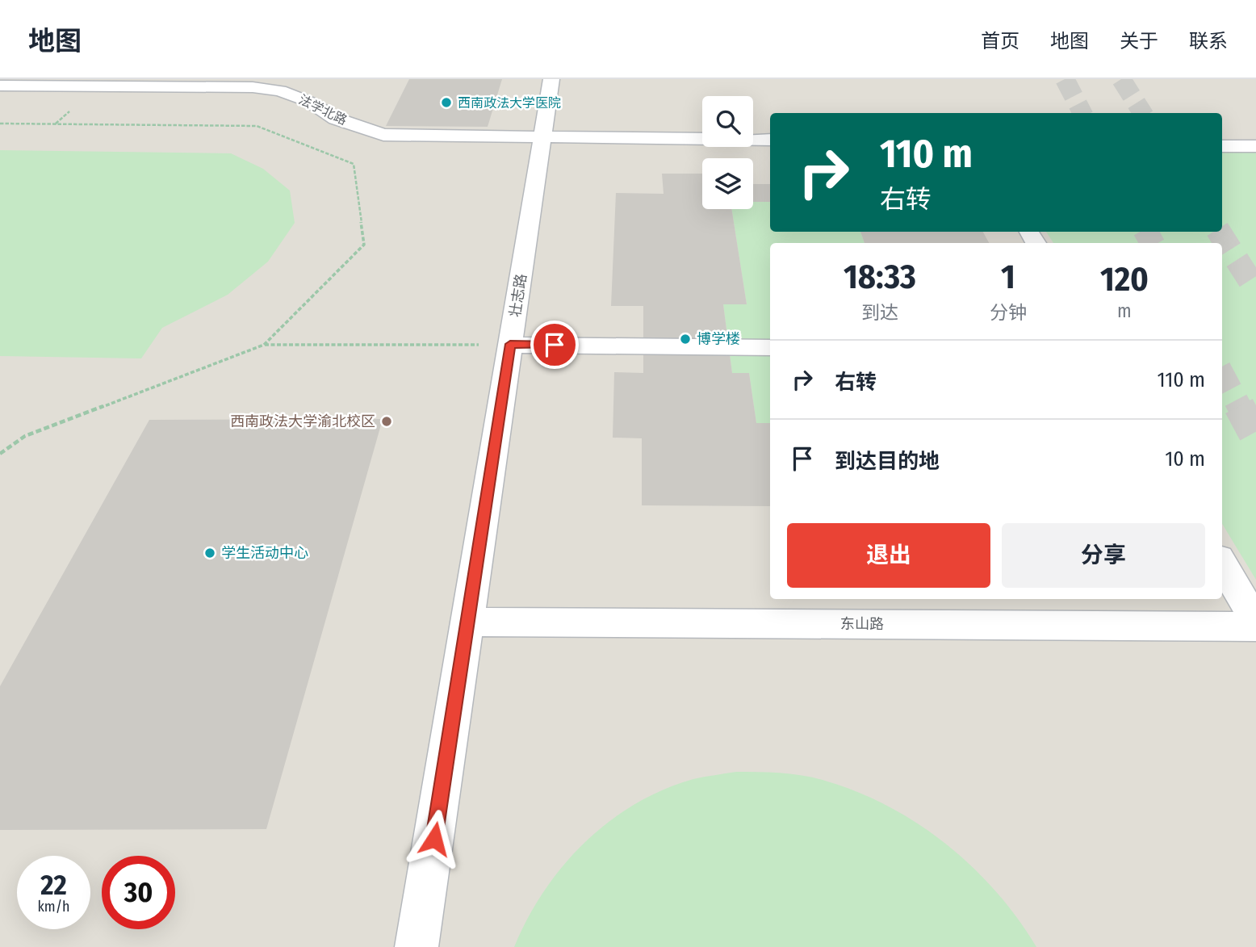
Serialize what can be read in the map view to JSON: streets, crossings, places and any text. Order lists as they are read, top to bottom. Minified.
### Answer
{"streets":{"street":["法学北路","壮志路","东山路"]},"crossings":[["法学北路","壮志路"],["壮志路","东山路"]],"places":["西南政法大学医院","博学楼","西南政法大学渝北校区","学生活动中心"],"page":{"header":"地图","nav":["首页","地图","关于","联系"],"turn":["110 m","右转"],"eta":["18:33","到达","1","分钟","120","m"],"list":[{"name":"右转","value":"110 m"},{"name":"到达目的地","value":"10 m"}],"buttons":["退出","分享"],"speed":"22 km/h","limit":"30"}}
